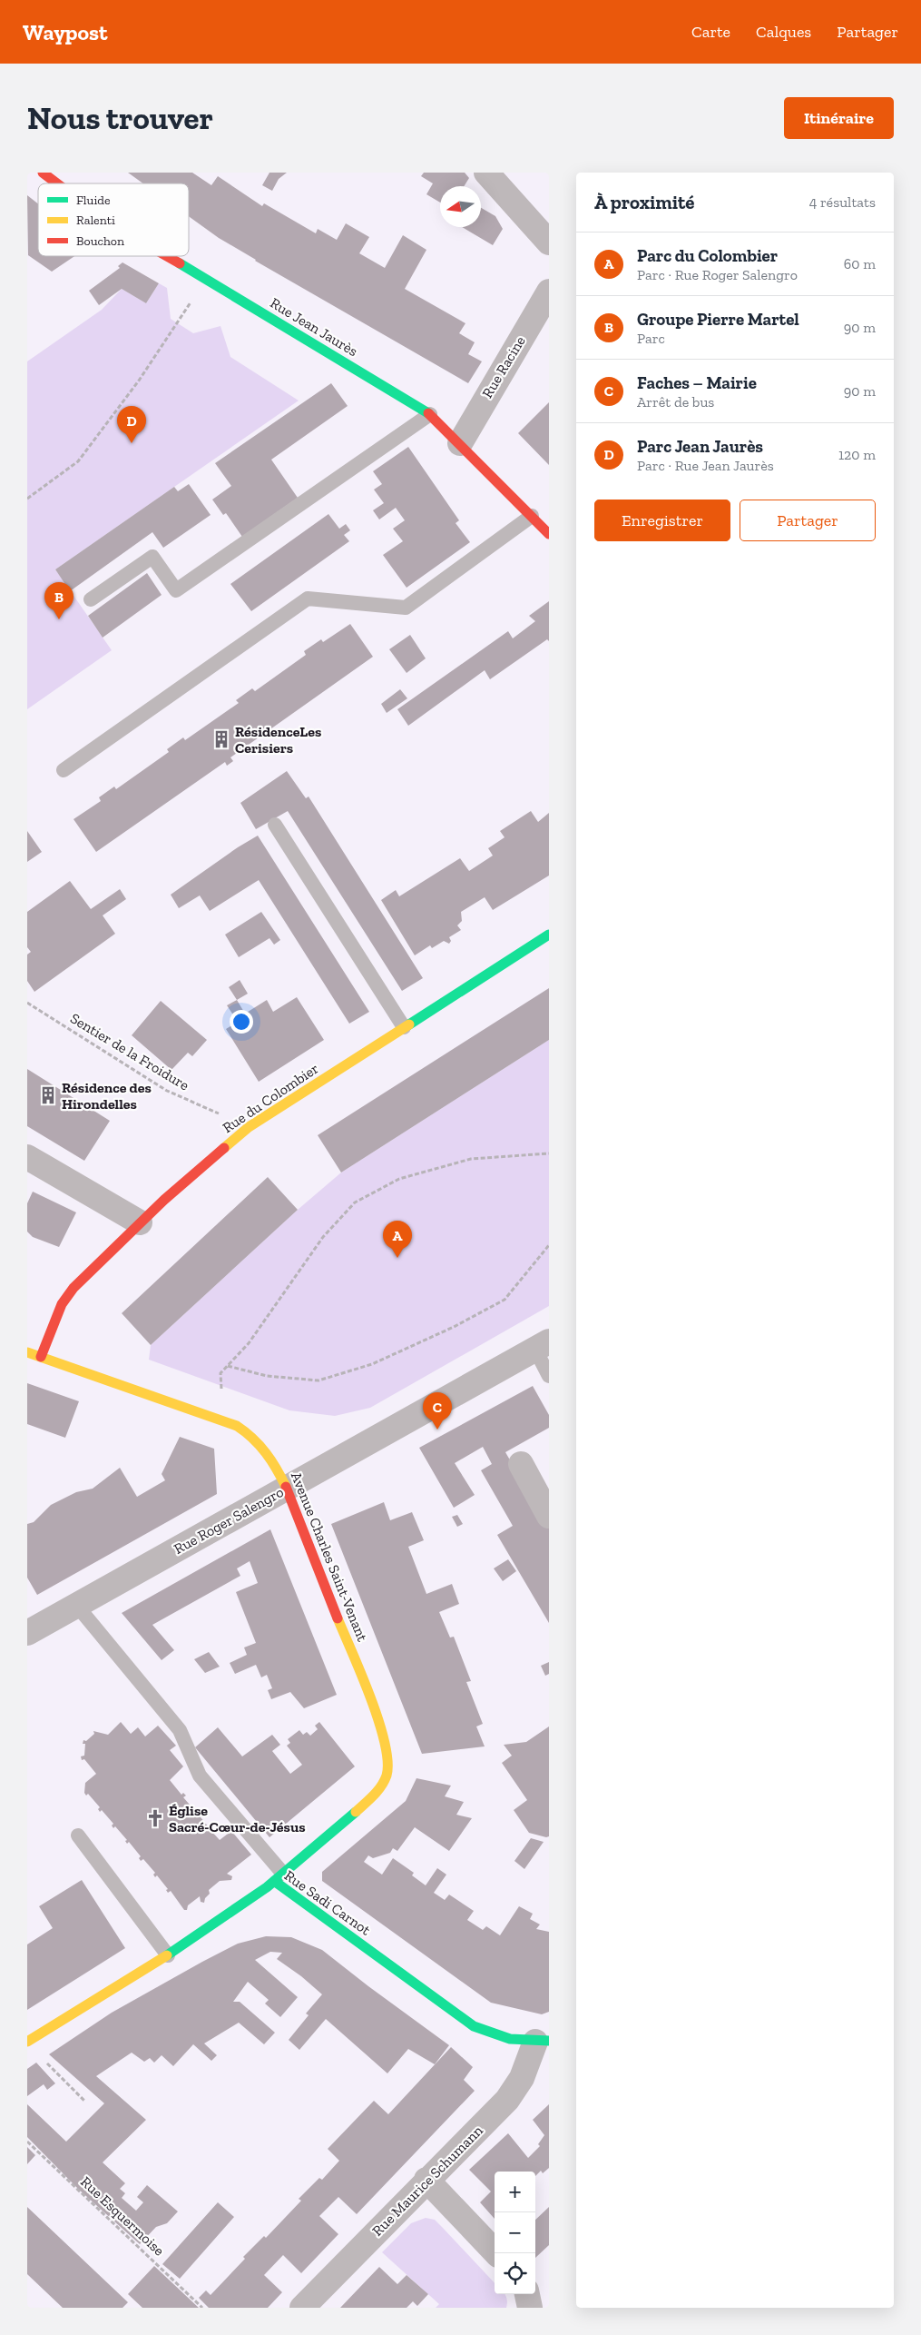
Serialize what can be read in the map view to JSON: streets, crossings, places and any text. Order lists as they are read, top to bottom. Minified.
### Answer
{"streets":{"street":["Rue Jean Jaurès","Rue Racine","Rue du Colombier","Rue Roger Salengro","Avenue Charles Saint-Venant","Rue Sadi Carnot","Rue Maurice Schumann"],"path":["Sentier de la Froidure","Rue Esquermoise"]},"crossings":[["Rue Jean Jaurès","Rue Racine"],["Sentier de la Froidure","Rue du Colombier"],["Rue du Colombier","Avenue Charles Saint-Venant"],["Rue Roger Salengro","Avenue Charles Saint-Venant"],["Avenue Charles Saint-Venant","Rue Sadi Carnot"],["Rue Sadi Carnot","Rue Maurice Schumann"]],"places":{"building":["RésidenceLes Cerisiers","Résidence des Hirondelles"],"church":["Église Sacré-Cœur-de-Jésus"]},"legend":["Fluide","Ralenti","Bouchon"],"north":"left","page":{"header":"Waypost","nav":["Carte","Calques","Partager"],"buttons":["Itinéraire",["Enregistrer","Partager"]],"title":"Nous trouver","heading":["À proximité","4 résultats"],"list":[{"mark":"A","name":"Parc du Colombier","note":"Parc · Rue Roger Salengro","value":"60 m"},{"mark":"B","name":"Groupe Pierre Martel","note":"Parc","value":"90 m"},{"mark":"C","name":"Faches – Mairie","note":"Arrêt de bus","value":"90 m"},{"mark":"D","name":"Parc Jean Jaurès","note":"Parc · Rue Jean Jaurès","value":"120 m"}],"pins":["D","B","A","C"],"map_buttons":["+","−"]}}
